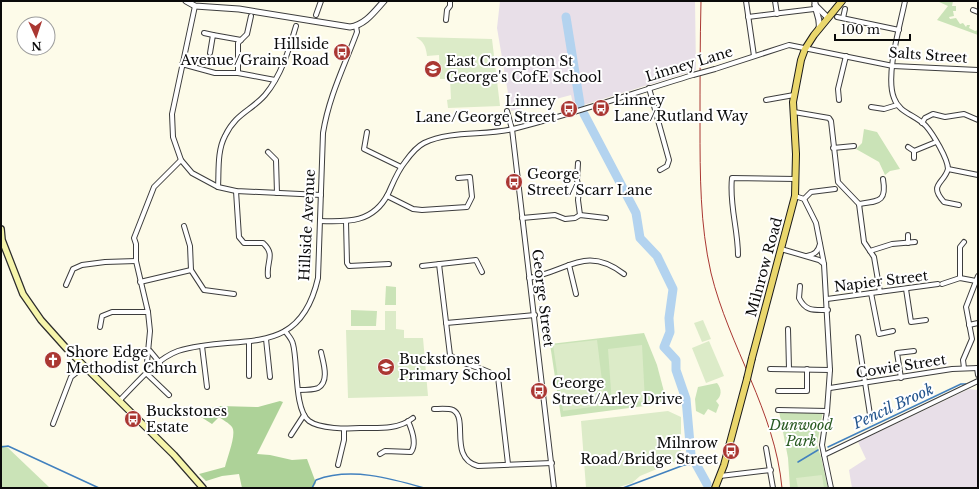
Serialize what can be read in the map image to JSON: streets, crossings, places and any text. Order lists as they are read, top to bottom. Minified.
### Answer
{"streets":{"main road":["Milnrow Road"],"street":["Salts Street","Linney Lane","Hillside Avenue","Napier Street","George Street","Cowie Street"]},"crossings":[["Salts Street","Linney Lane"],["Salts Street","Milnrow Road"],["Linney Lane","Hillside Avenue"],["Linney Lane","Milnrow Road"],["Linney Lane","George Street"]],"water":["Pencil Brook"],"parks":["Dunwood Park"],"places":{"bus stop":["Hillside Avenue/Grains Road","Linney Lane/Rutland Way","Linney Lane/George Street","George Street/Scarr Lane","George Street/Arley Drive","Buckstones Estate","Milnrow Road/Bridge Street"],"school or university":["East Crompton St George's CofE School","Buckstones Primary School"],"church":["Shore Edge Methodist Church"]},"scale_bar":"100 m","north":"bottom"}
